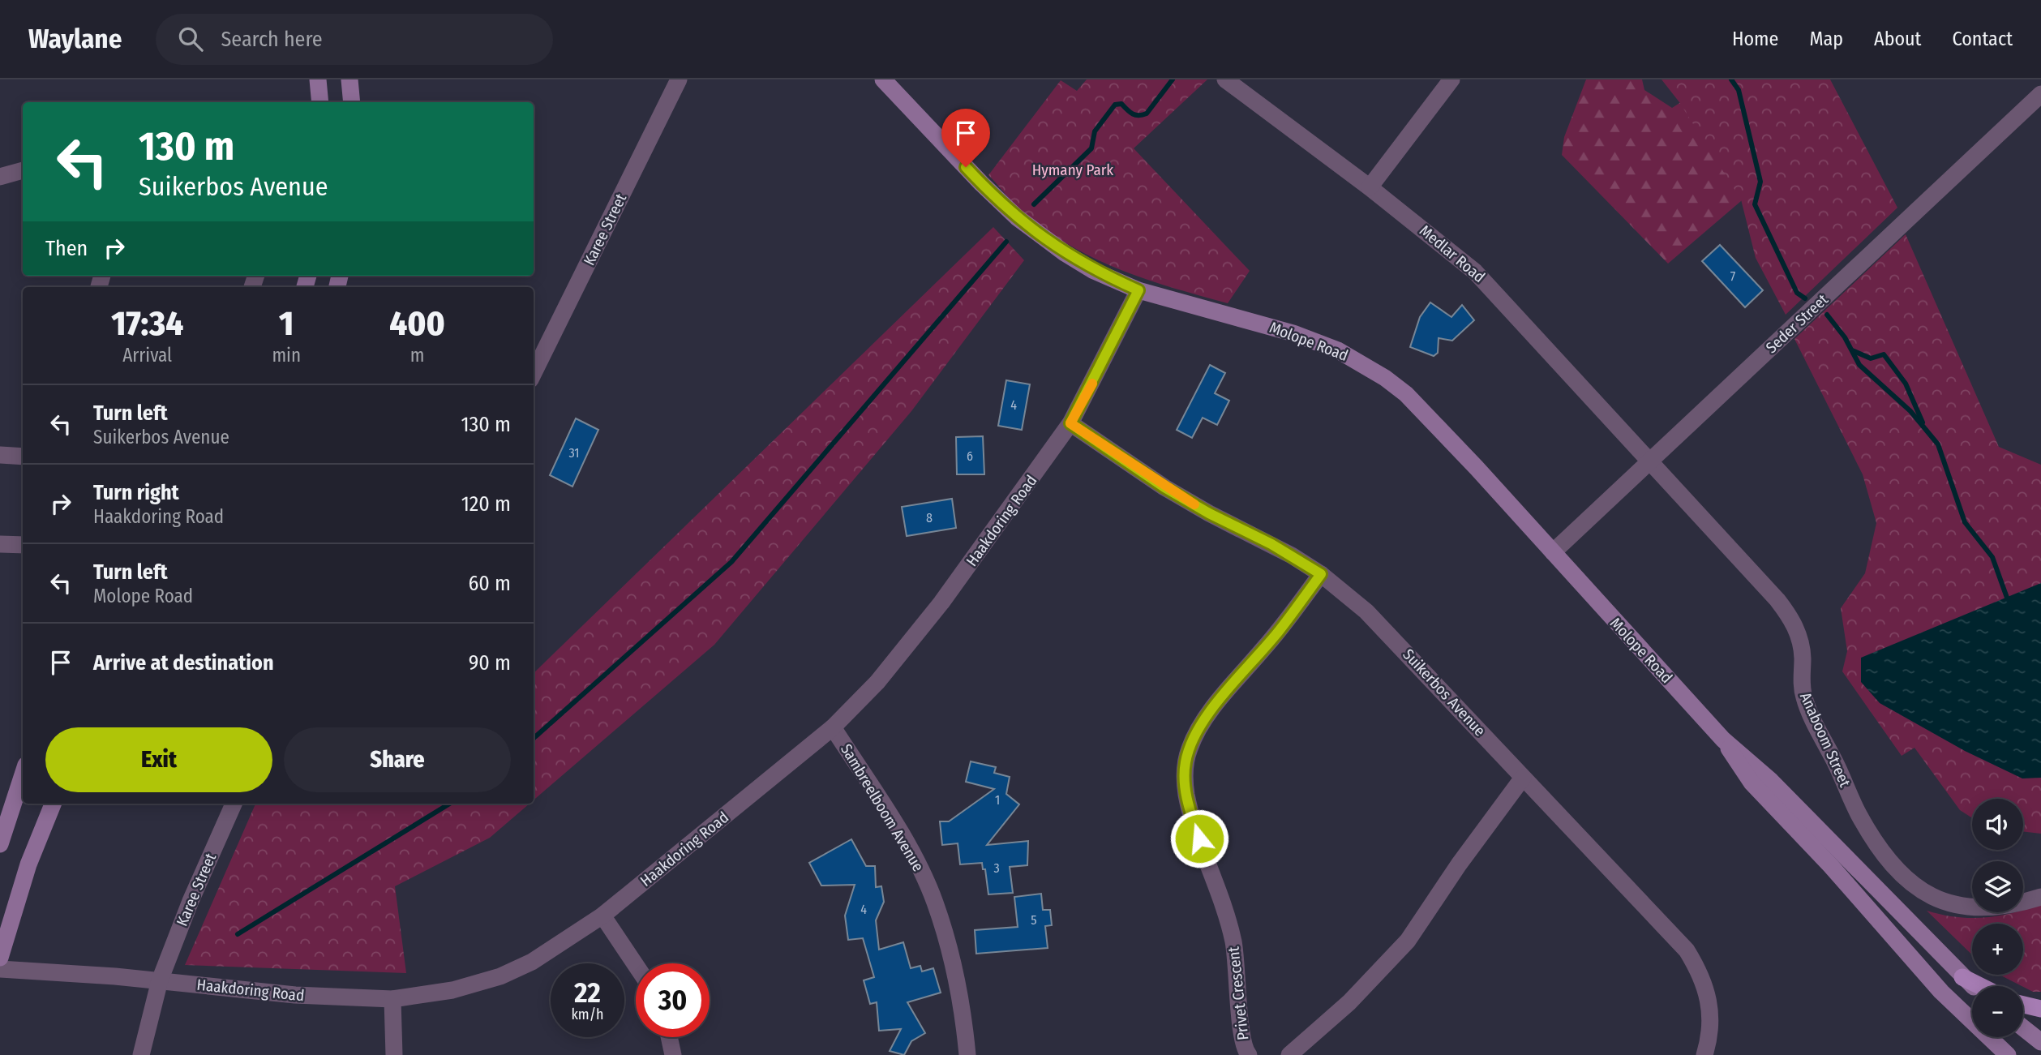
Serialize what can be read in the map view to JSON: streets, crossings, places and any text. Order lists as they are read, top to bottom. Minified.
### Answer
{"streets":{"street":["Karee Street","Medlar Road","Seder Street","Molope Road","Haakdoring Road","Suikerbos Avenue","Anaboom Street","Sambreelboom Avenue","Privet Crescent"]},"crossings":[["Karee Street","Haakdoring Road"],["Medlar Road","Seder Street"],["Medlar Road","Anaboom Street"],["Seder Street","Molope Road"],["Seder Street","Anaboom Street"],["Molope Road","Haakdoring Road"],["Haakdoring Road","Suikerbos Avenue"],["Haakdoring Road","Sambreelboom Avenue"],["Suikerbos Avenue","Privet Crescent"]],"parks":["Hymany Park"],"house_numbers":["7","4","31","6","8","1","3","4","5"],"page":{"header":"Waylane","search":"Search here","nav":["Home","Map","About","Contact"],"turn":["130 m","Suikerbos Avenue"],"then":"Then","eta":["17:34","Arrival","1","min","400","m"],"list":[{"name":"Turn left","note":"Suikerbos Avenue","value":"130 m"},{"name":"Turn right","note":"Haakdoring Road","value":"120 m"},{"name":"Turn left","note":"Molope Road","value":"60 m"},{"name":"Arrive at destination","value":"90 m"}],"buttons":["Exit","Share"],"map_buttons":["+","−"],"speed":"22 km/h","limit":"30"}}
